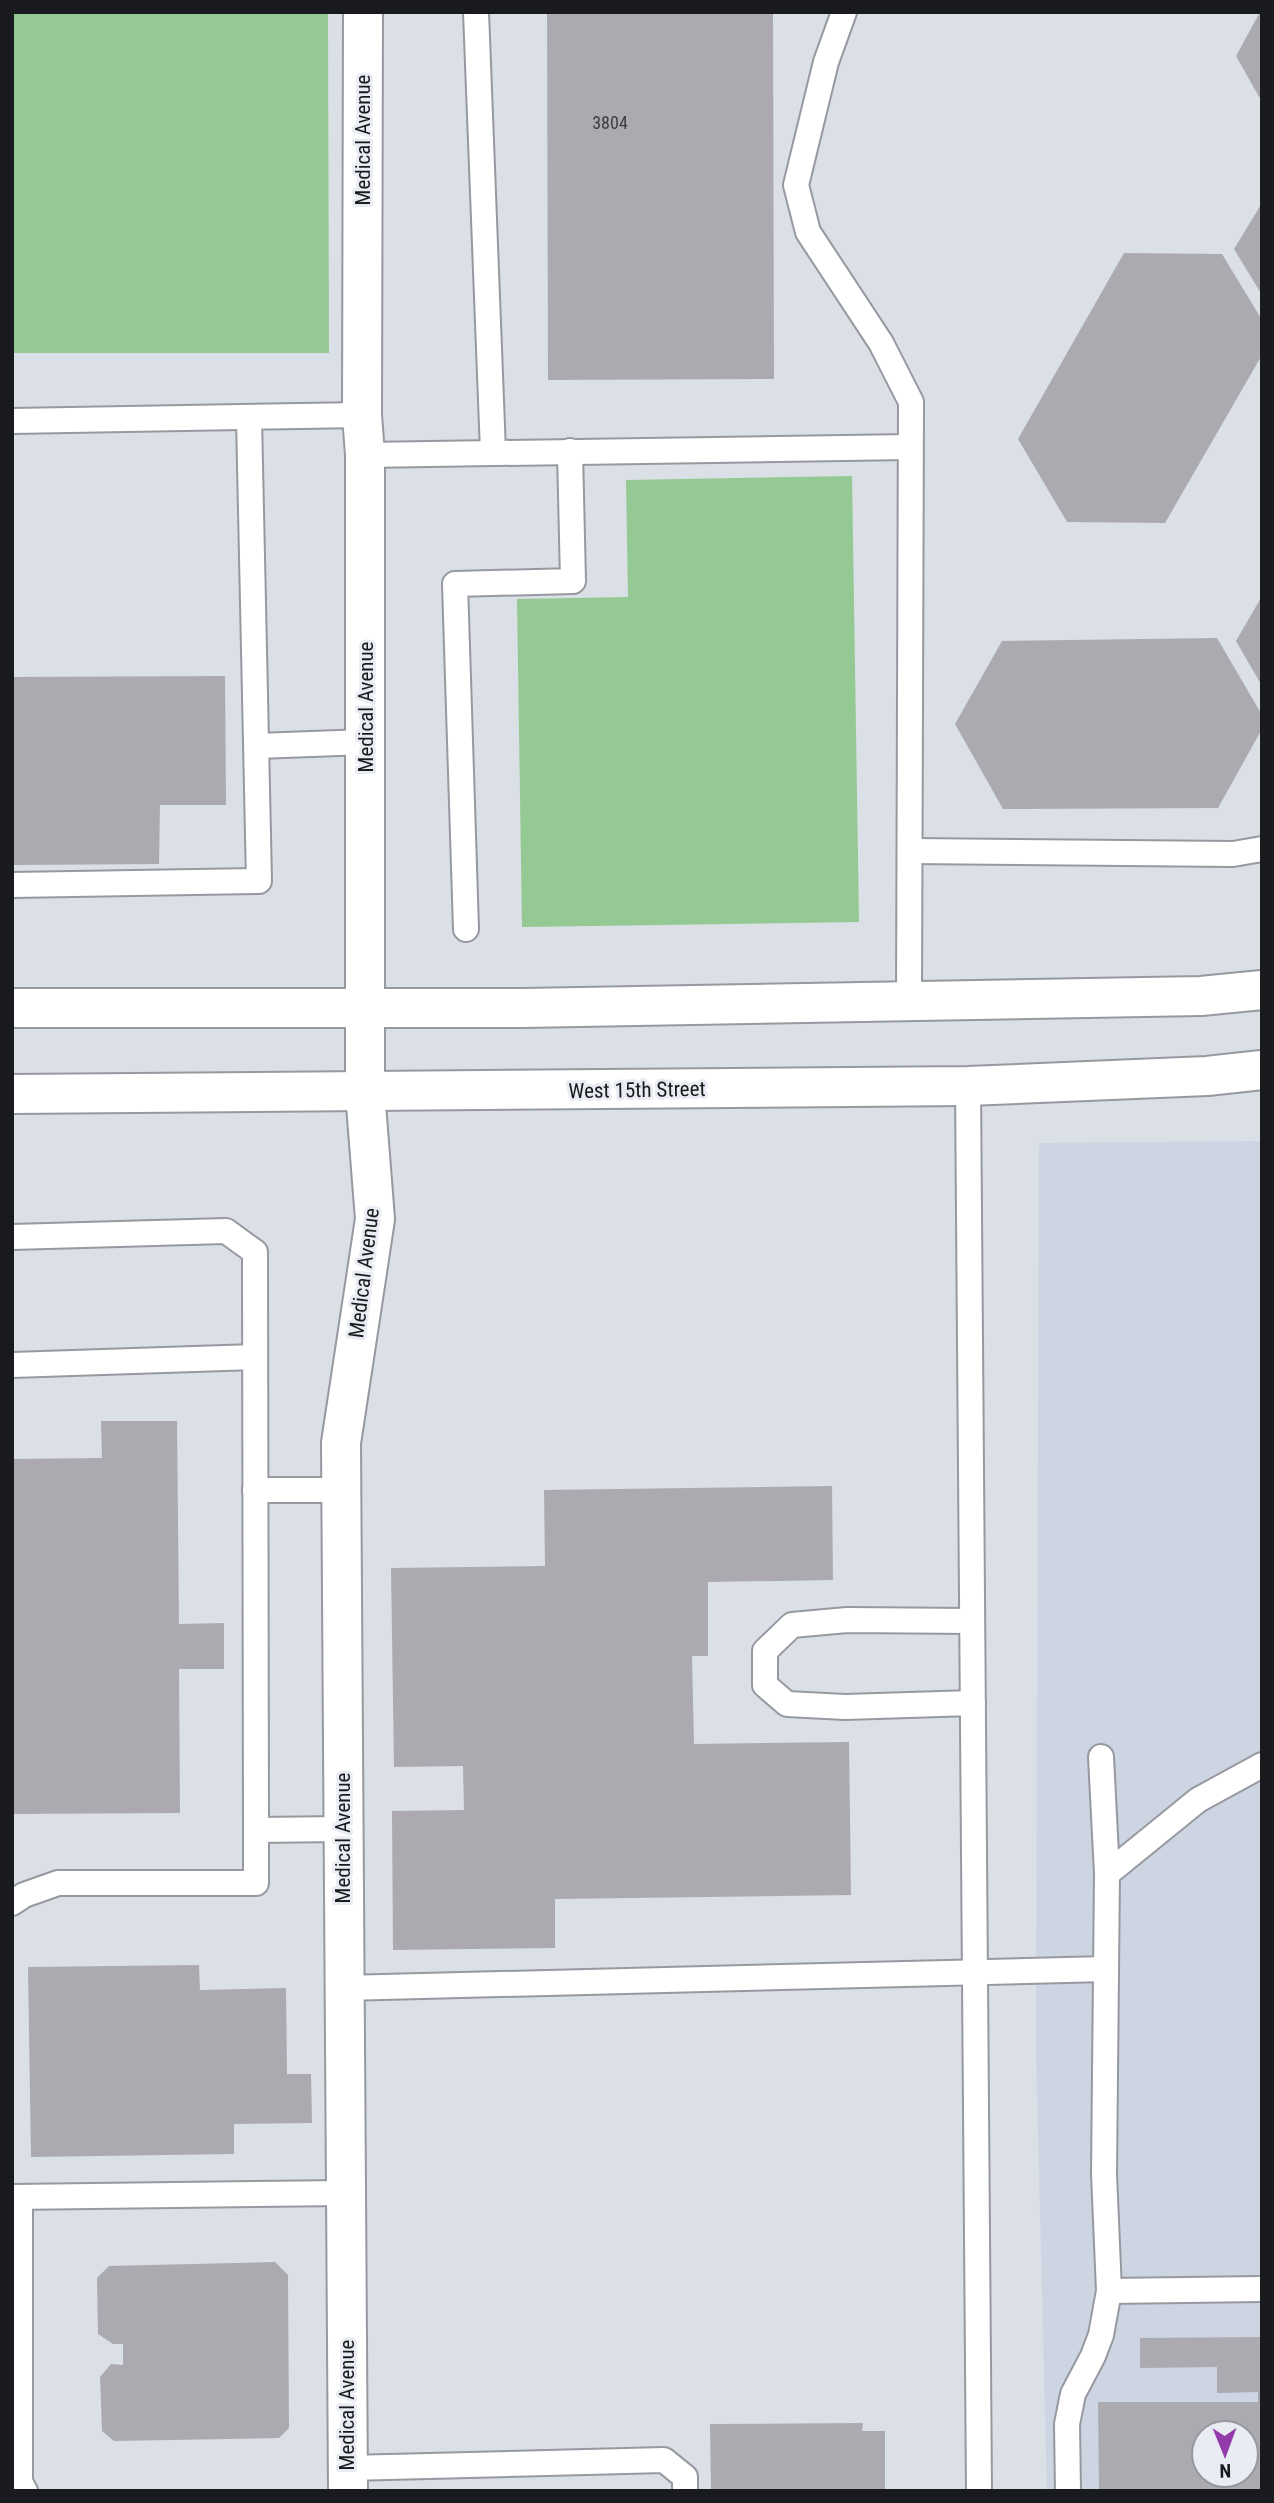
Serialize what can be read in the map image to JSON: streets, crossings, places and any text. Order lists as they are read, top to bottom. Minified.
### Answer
{"streets":{"main road":["Medical Avenue","West 15th Street"]},"crossings":[["Medical Avenue","West 15th Street"]],"house_numbers":["3804"],"north":"bottom"}
